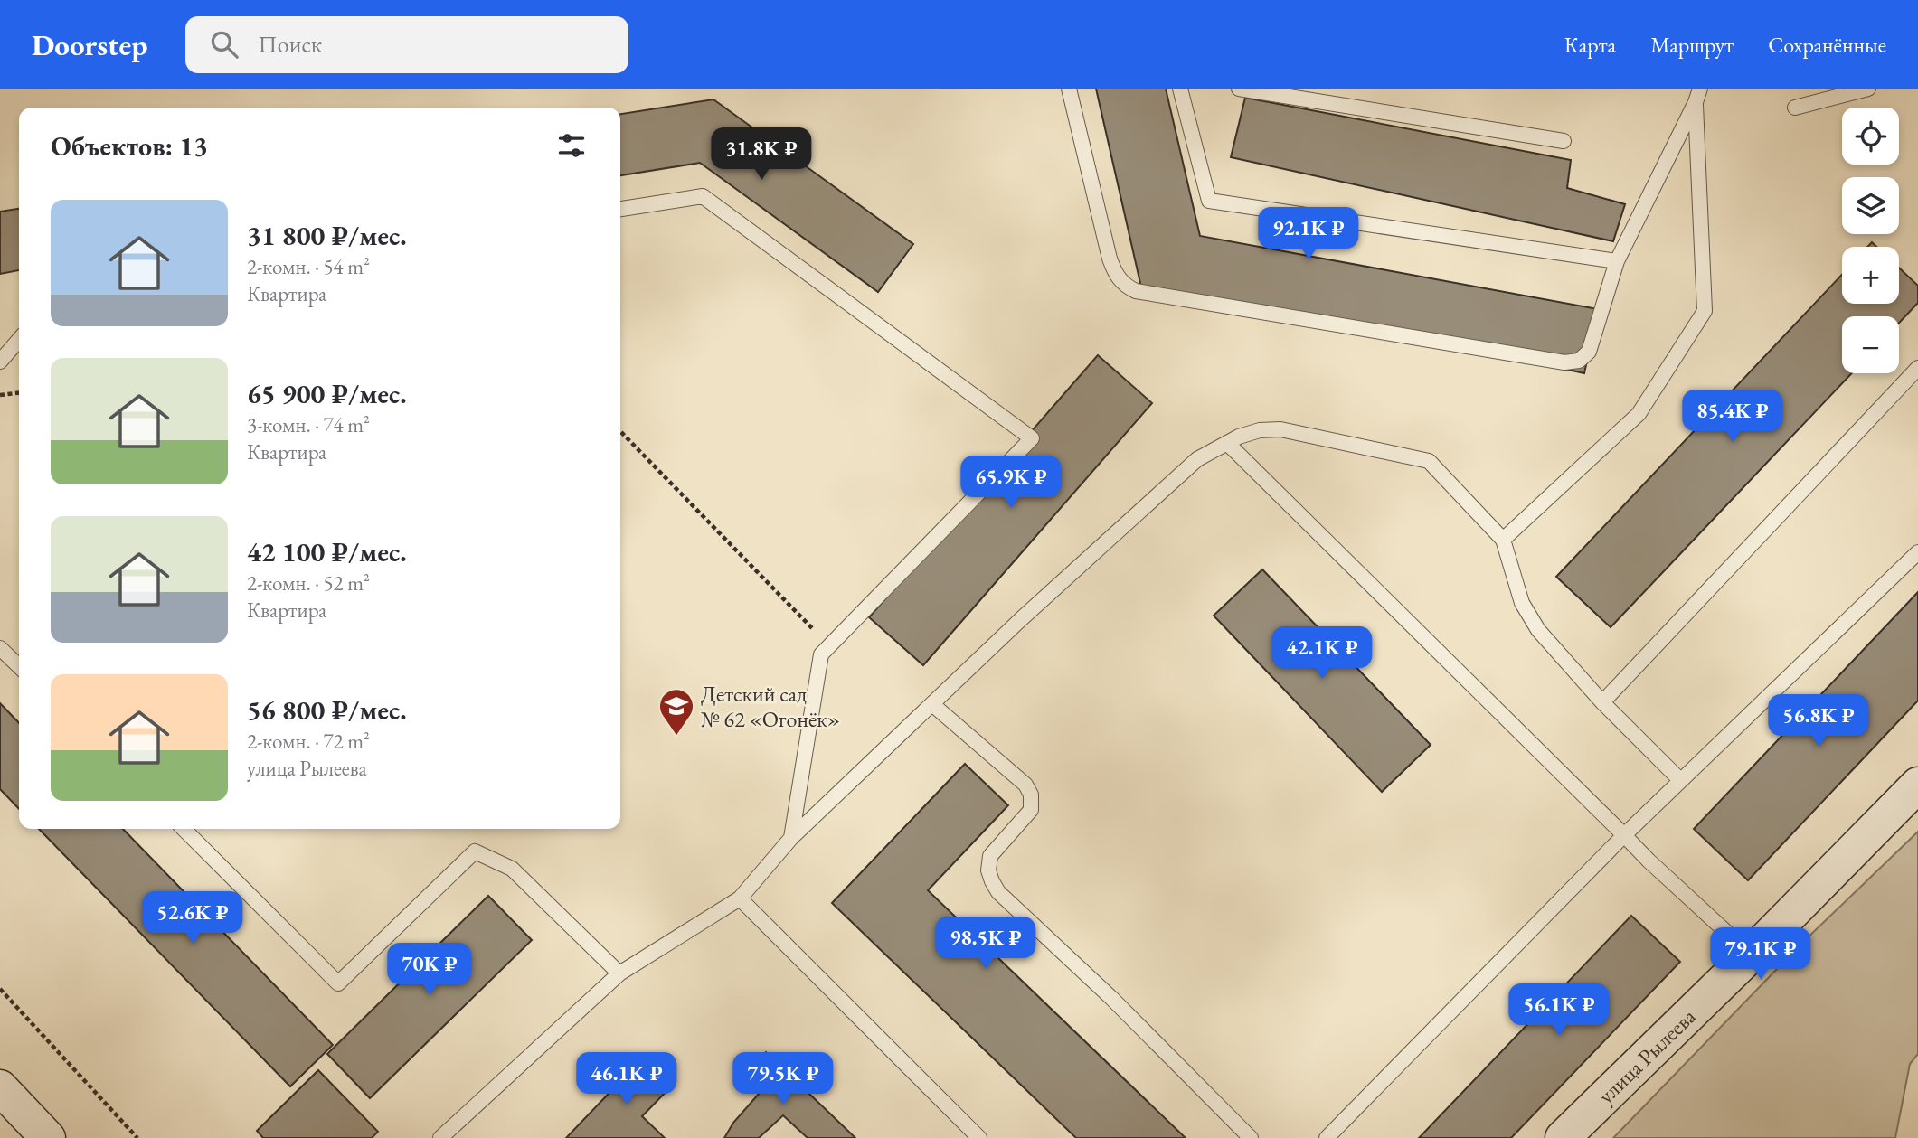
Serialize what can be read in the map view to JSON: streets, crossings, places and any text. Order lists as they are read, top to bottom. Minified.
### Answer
{"streets":{"street":["улица Рылеева"]},"places":{"school or university":["Детский сад № 62 «Огонёк»"]},"page":{"header":"Doorstep","search":"Поиск","nav":["Карта","Маршрут","Сохранённые"],"map_buttons":["+","−"],"heading":"Объектов: 13","price":["31.8K ₽","92.1K ₽","85.4K ₽","65.9K ₽","42.1K ₽","56.8K ₽","52.6K ₽","98.5K ₽","79.1K ₽","70K ₽","56.1K ₽","46.1K ₽","79.5K ₽"],"list":[{"name":"31 800 ₽/мес.","note":"2-комн. · 54 m² · Квартира"},{"name":"65 900 ₽/мес.","note":"3-комн. · 74 m² · Квартира"},{"name":"42 100 ₽/мес.","note":"2-комн. · 52 m² · Квартира"},{"name":"56 800 ₽/мес.","note":"2-комн. · 72 m² · улица Рылеева"}]}}
